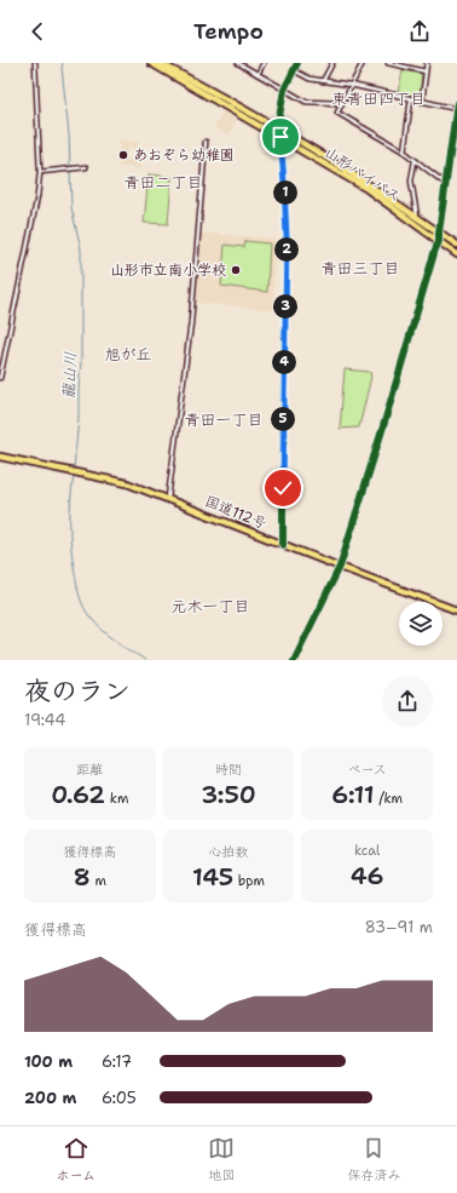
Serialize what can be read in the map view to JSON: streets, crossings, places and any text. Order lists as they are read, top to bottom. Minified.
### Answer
{"streets":{"highway":["山形バイパス","国道112号"]},"districts":["東青田四丁目","青田二丁目","青田三丁目","旭が丘","青田一丁目","元木一丁目"],"water":["龍山川"],"places":["あおぞら幼稚園","山形市立南小学校"],"page":{"header":"Tempo","pins":["1","2","3","4","5"],"heading":["夜のラン","19:44"],"stats":[["距離","0.62 km"],["時間","3:50"],["ペース","6:11 /km"],["獲得標高","8 m"],["心拍数","145 bpm"],["kcal","46"]],"chart":["獲得標高","83–91 m"],"list":[{"name":"100 m","note":"6:17"},{"name":"200 m","note":"6:05"}],"tabs":["ホーム","地図","保存済み"]}}
